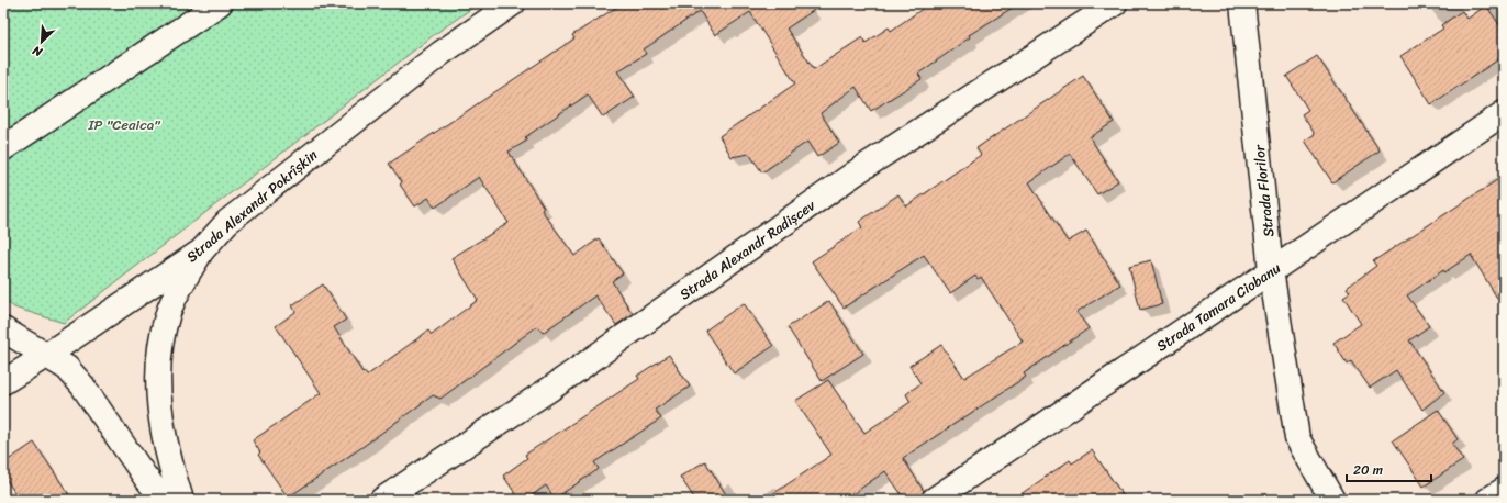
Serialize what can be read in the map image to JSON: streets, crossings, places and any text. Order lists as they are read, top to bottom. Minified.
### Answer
{"streets":{"street":["Strada Florilor","Strada Alexandr Pokrîșkin","Strada Alexandr Radișcev","Strada Tamara Ciobanu"]},"crossings":[["Strada Florilor","Strada Tamara Ciobanu"]],"parks":["IP \"Ceaica\""],"scale_bar":"20 m","north":"bottom left"}
